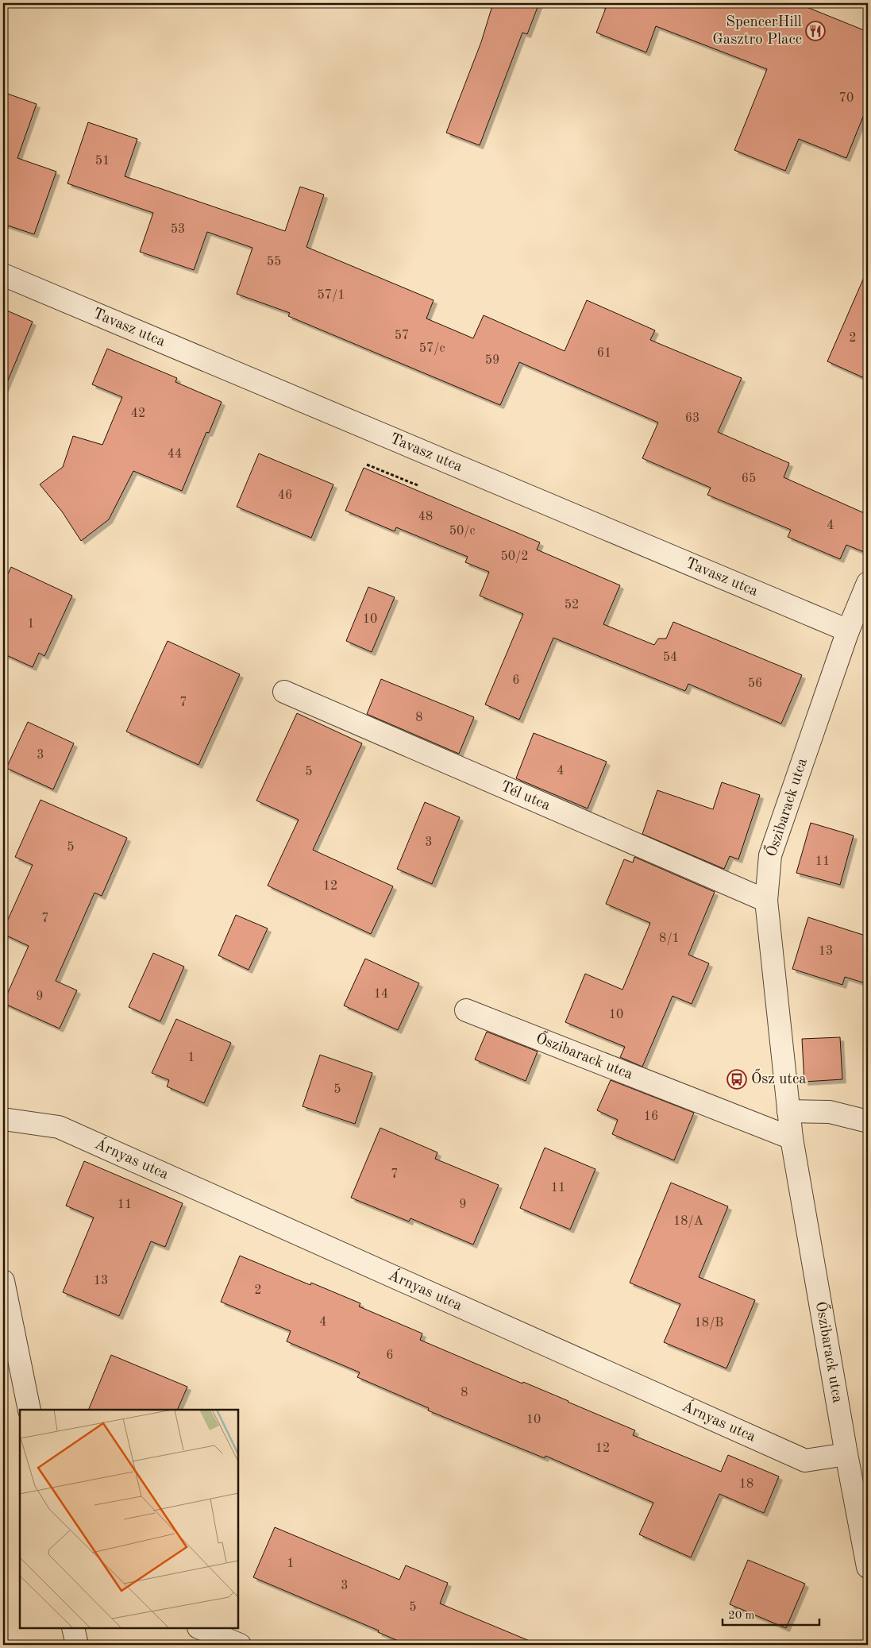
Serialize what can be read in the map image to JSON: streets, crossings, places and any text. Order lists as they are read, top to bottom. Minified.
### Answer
{"streets":{"street":["Tavasz utca","Tél utca","Őszibarack utca","Árnyas utca"]},"crossings":[["Tavasz utca","Őszibarack utca"],["Tél utca","Őszibarack utca"],["Őszibarack utca","Árnyas utca"]],"places":{"restaurant":["SpencerHill Gasztro Placc"],"bus stop":["Ősz utca"]},"house_numbers":["70","51","53","55","57/1","57","2","57/c","61","59","42","63","44","65","46","48","4","50/c","50/2","52","10","1","54","6","56","7","8","3","4","5","3","5","11","12","7","8/1","13","14","9","10","1","5","16","7","11","11","9","18/A","13","2","4","18/B","6","8","10","12","18","1","3","5"],"scale_bar":"20 m"}
